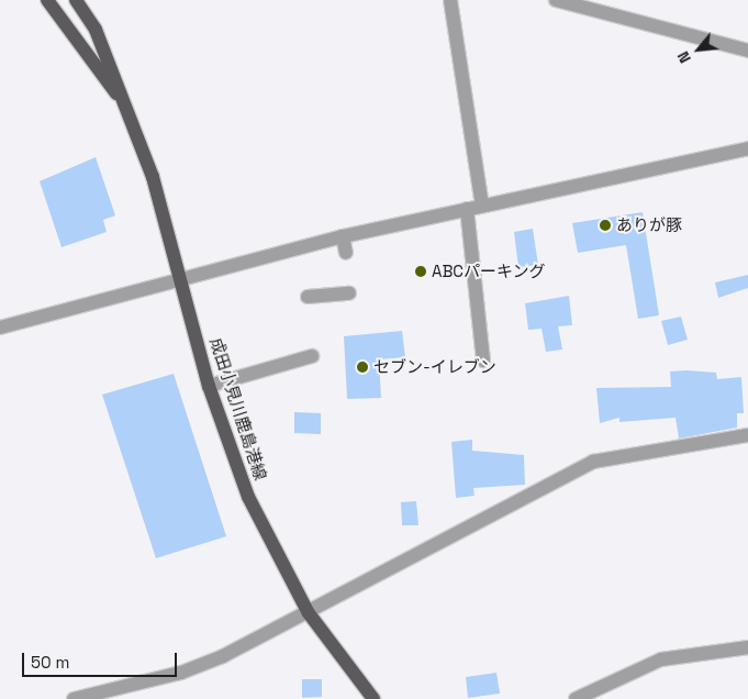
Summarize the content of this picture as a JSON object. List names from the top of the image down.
{
  "streets": {
    "main road": ["成田小見川鹿島港線"]
  },
  "places": ["ありが豚", "ABCパーキング", "セブン-イレブン"],
  "scale_bar": "50 m",
  "north": "bottom left"
}
